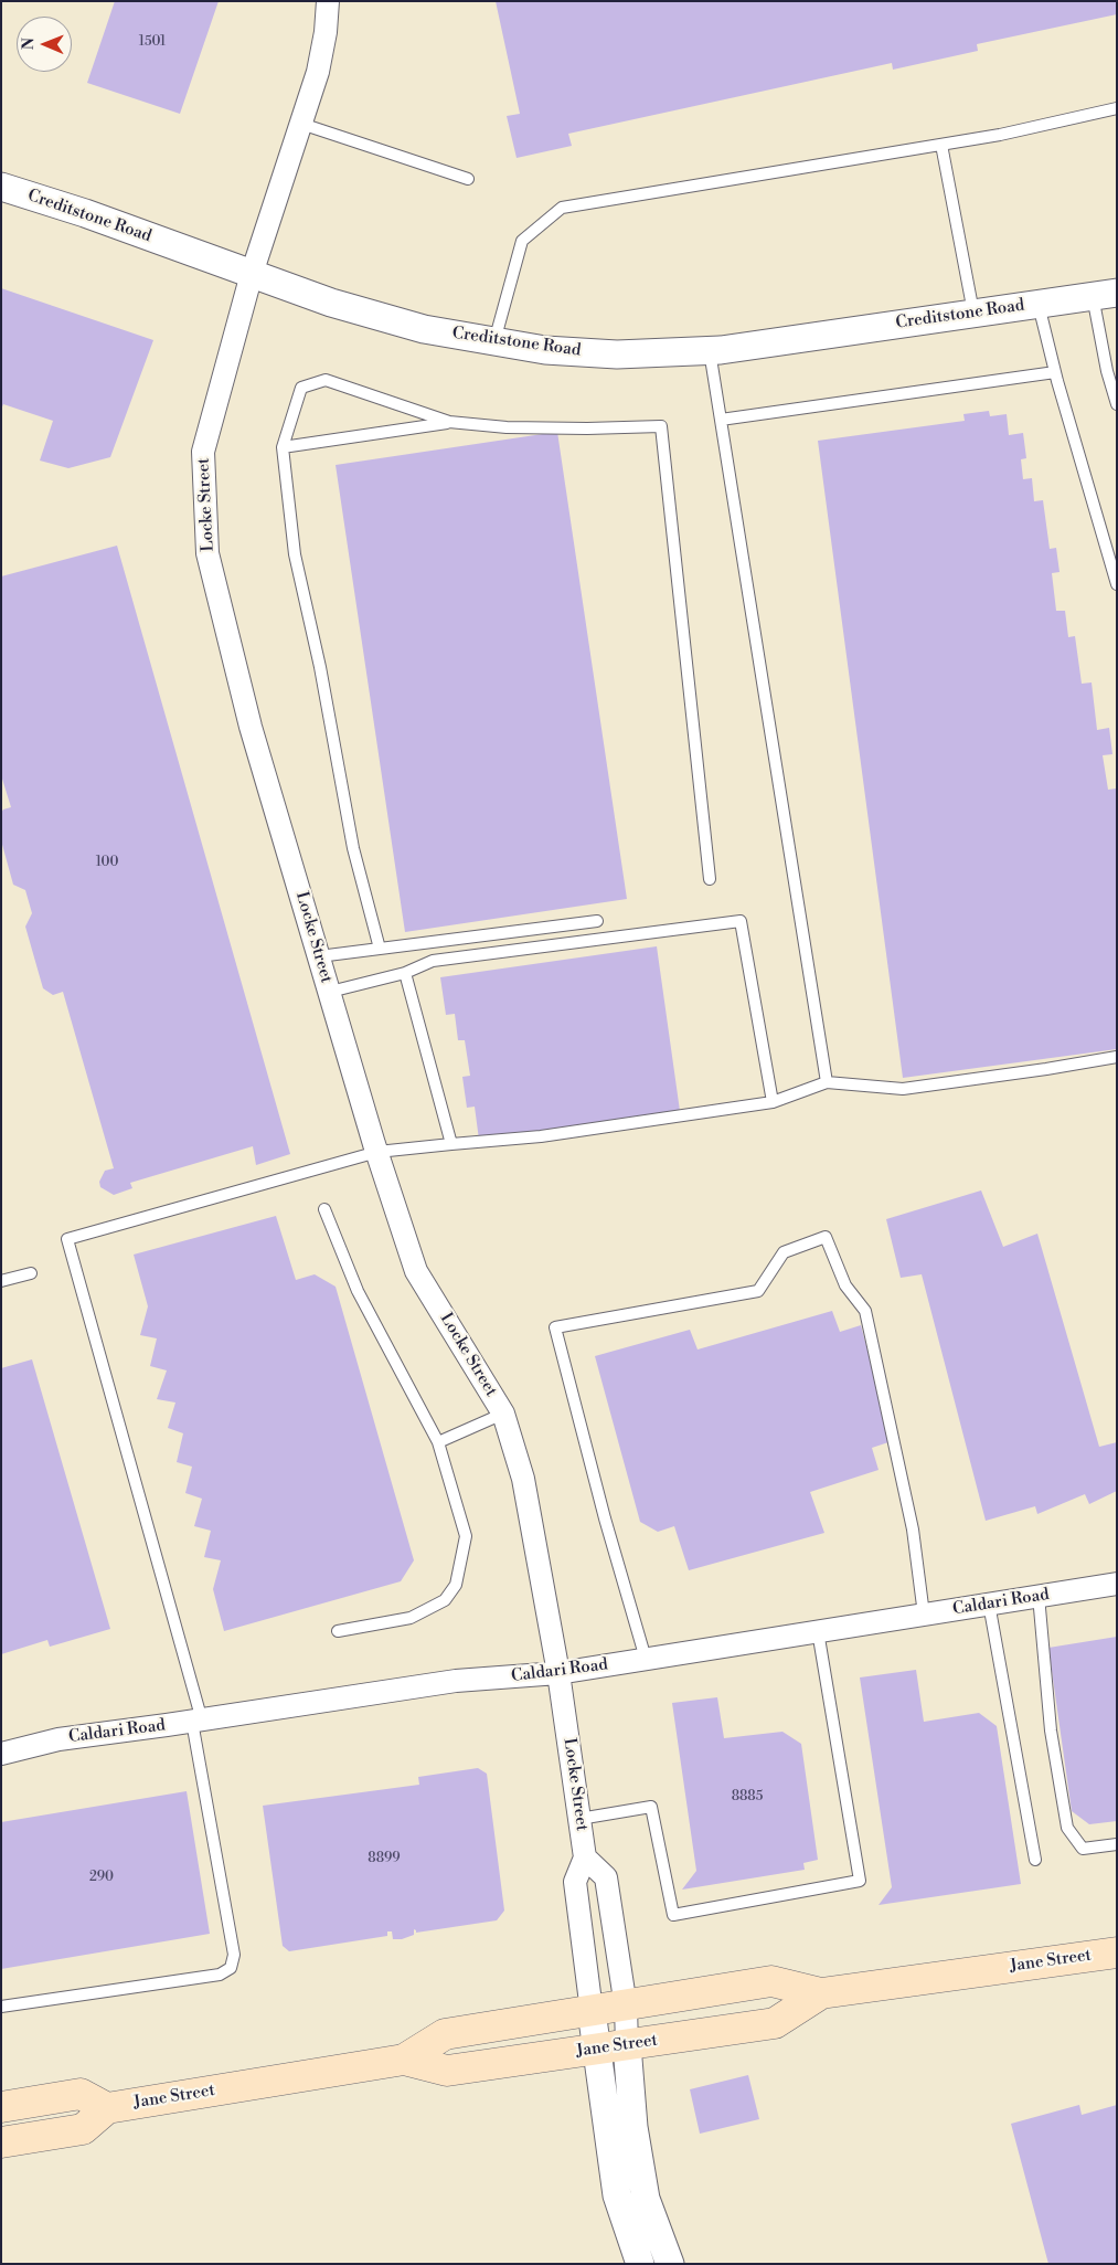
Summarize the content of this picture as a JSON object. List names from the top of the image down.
{
  "streets": {
    "main road": ["Jane Street"],
    "street": ["Creditstone Road", "Locke Street", "Caldari Road"]
  },
  "crossings": [
    ["Creditstone Road", "Locke Street"],
    ["Locke Street", "Caldari Road"],
    ["Locke Street", "Jane Street"]
  ],
  "house_numbers": [
    "1501",
    "100",
    "8885",
    "8899",
    "290"
  ],
  "north": "left"
}
